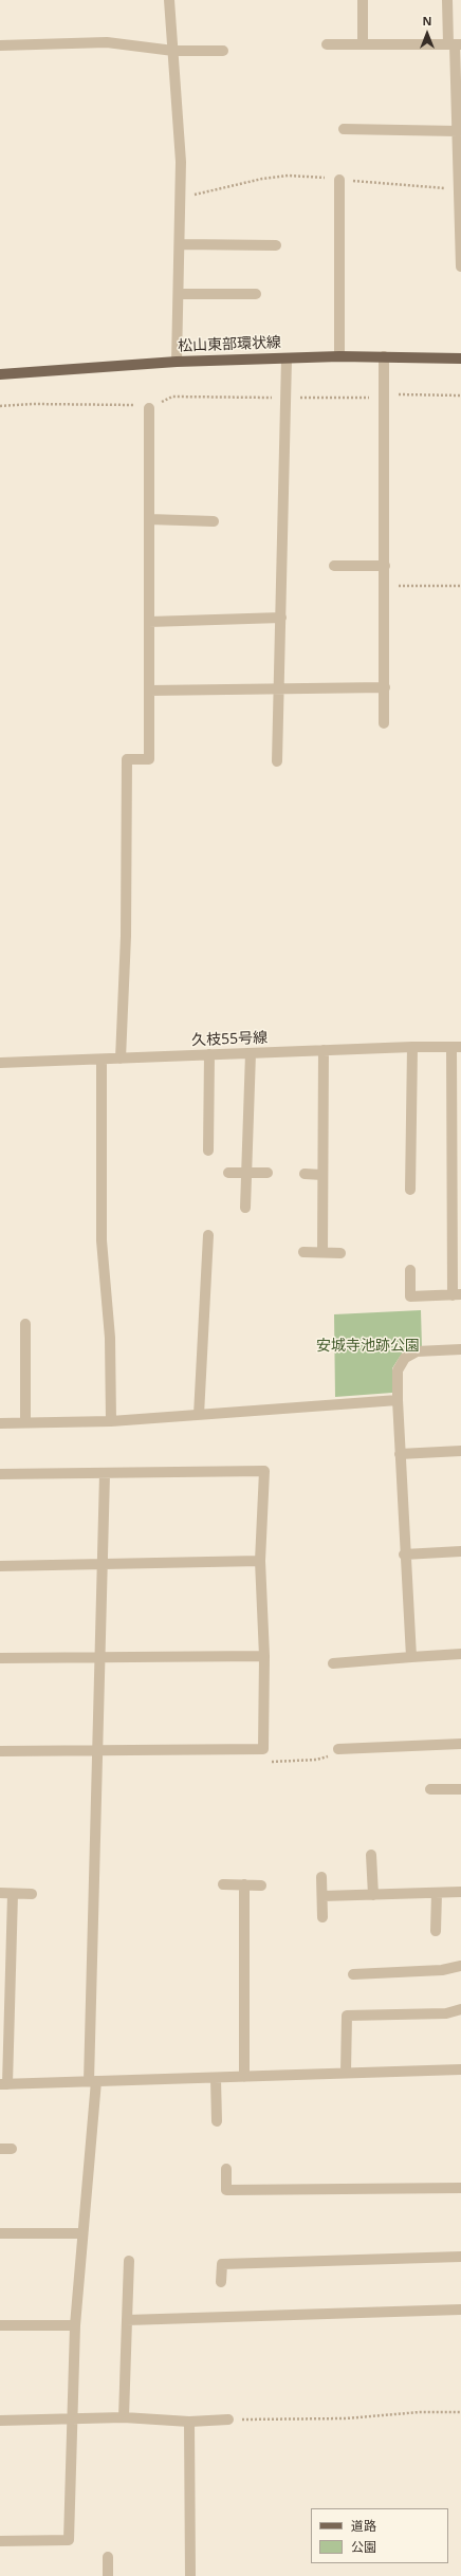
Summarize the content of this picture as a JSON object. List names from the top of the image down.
{
  "streets": {
    "main road": ["松山東部環状線"],
    "street": ["久枝55号線"]
  },
  "parks": ["安城寺池跡公園"],
  "legend": ["道路", "公園"],
  "north": "top"
}
